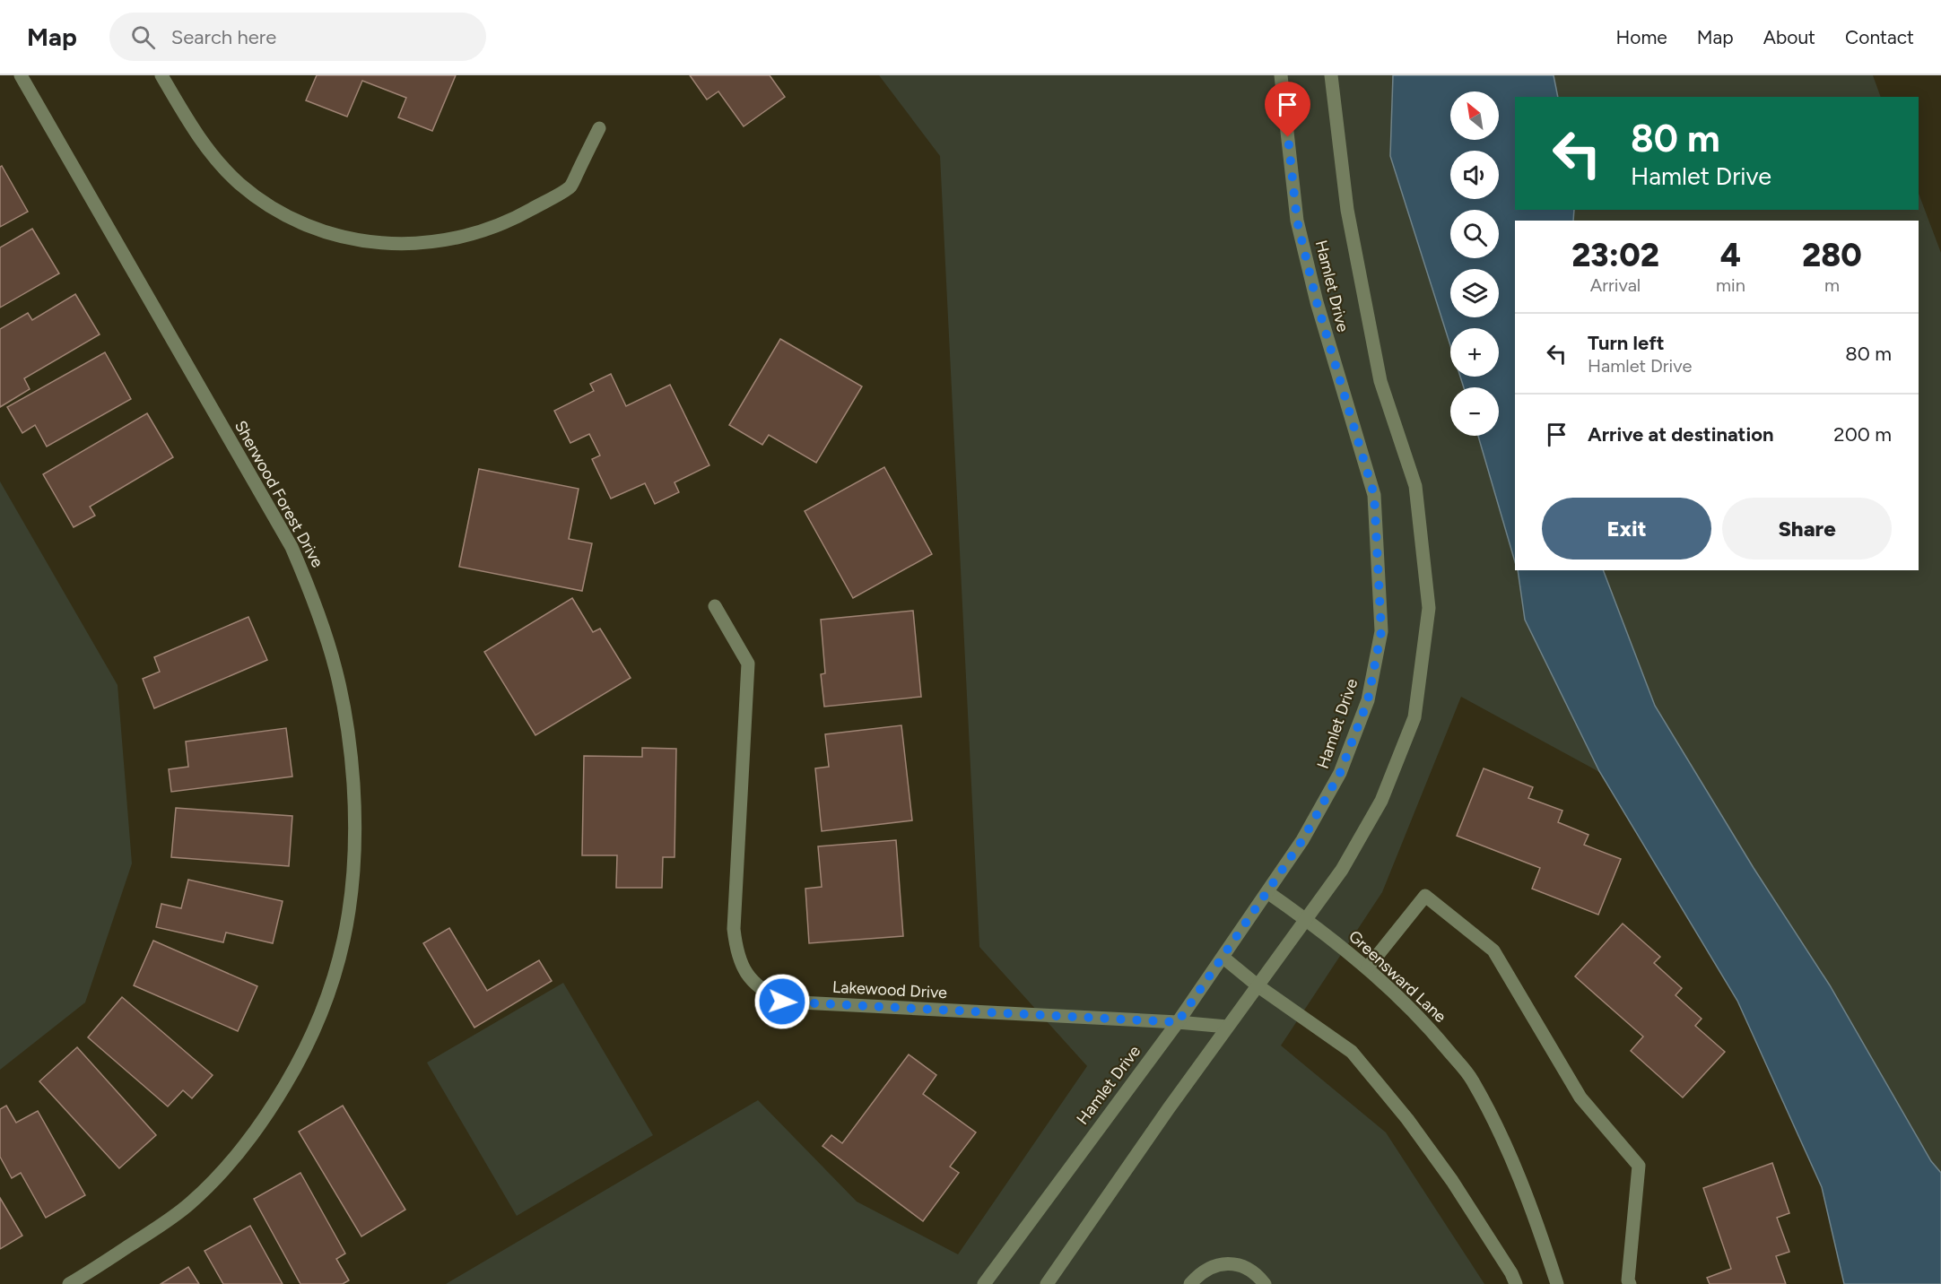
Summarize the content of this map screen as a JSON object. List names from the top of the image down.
{
  "streets": {
    "street": [
      "Hamlet Drive",
      "Sherwood Forest Drive",
      "Greensward Lane",
      "Lakewood Drive"
    ]
  },
  "crossings": [
    ["Hamlet Drive", "Greensward Lane"],
    ["Hamlet Drive", "Lakewood Drive"]
  ],
  "north": "top left",
  "page": {
    "header": "Map",
    "search": "Search here",
    "nav": [
      "Home",
      "Map",
      "About",
      "Contact"
    ],
    "map_buttons": ["+", "−"],
    "turn": ["80 m", "Hamlet Drive"],
    "eta": [
      "23:02",
      "Arrival",
      "4",
      "min",
      "280",
      "m"
    ],
    "list": [
      {
        "name": "Turn left",
        "note": "Hamlet Drive",
        "value": "80 m"
      },
      {
        "name": "Arrive at destination",
        "value": "200 m"
      }
    ],
    "buttons": ["Exit", "Share"]
  }
}
